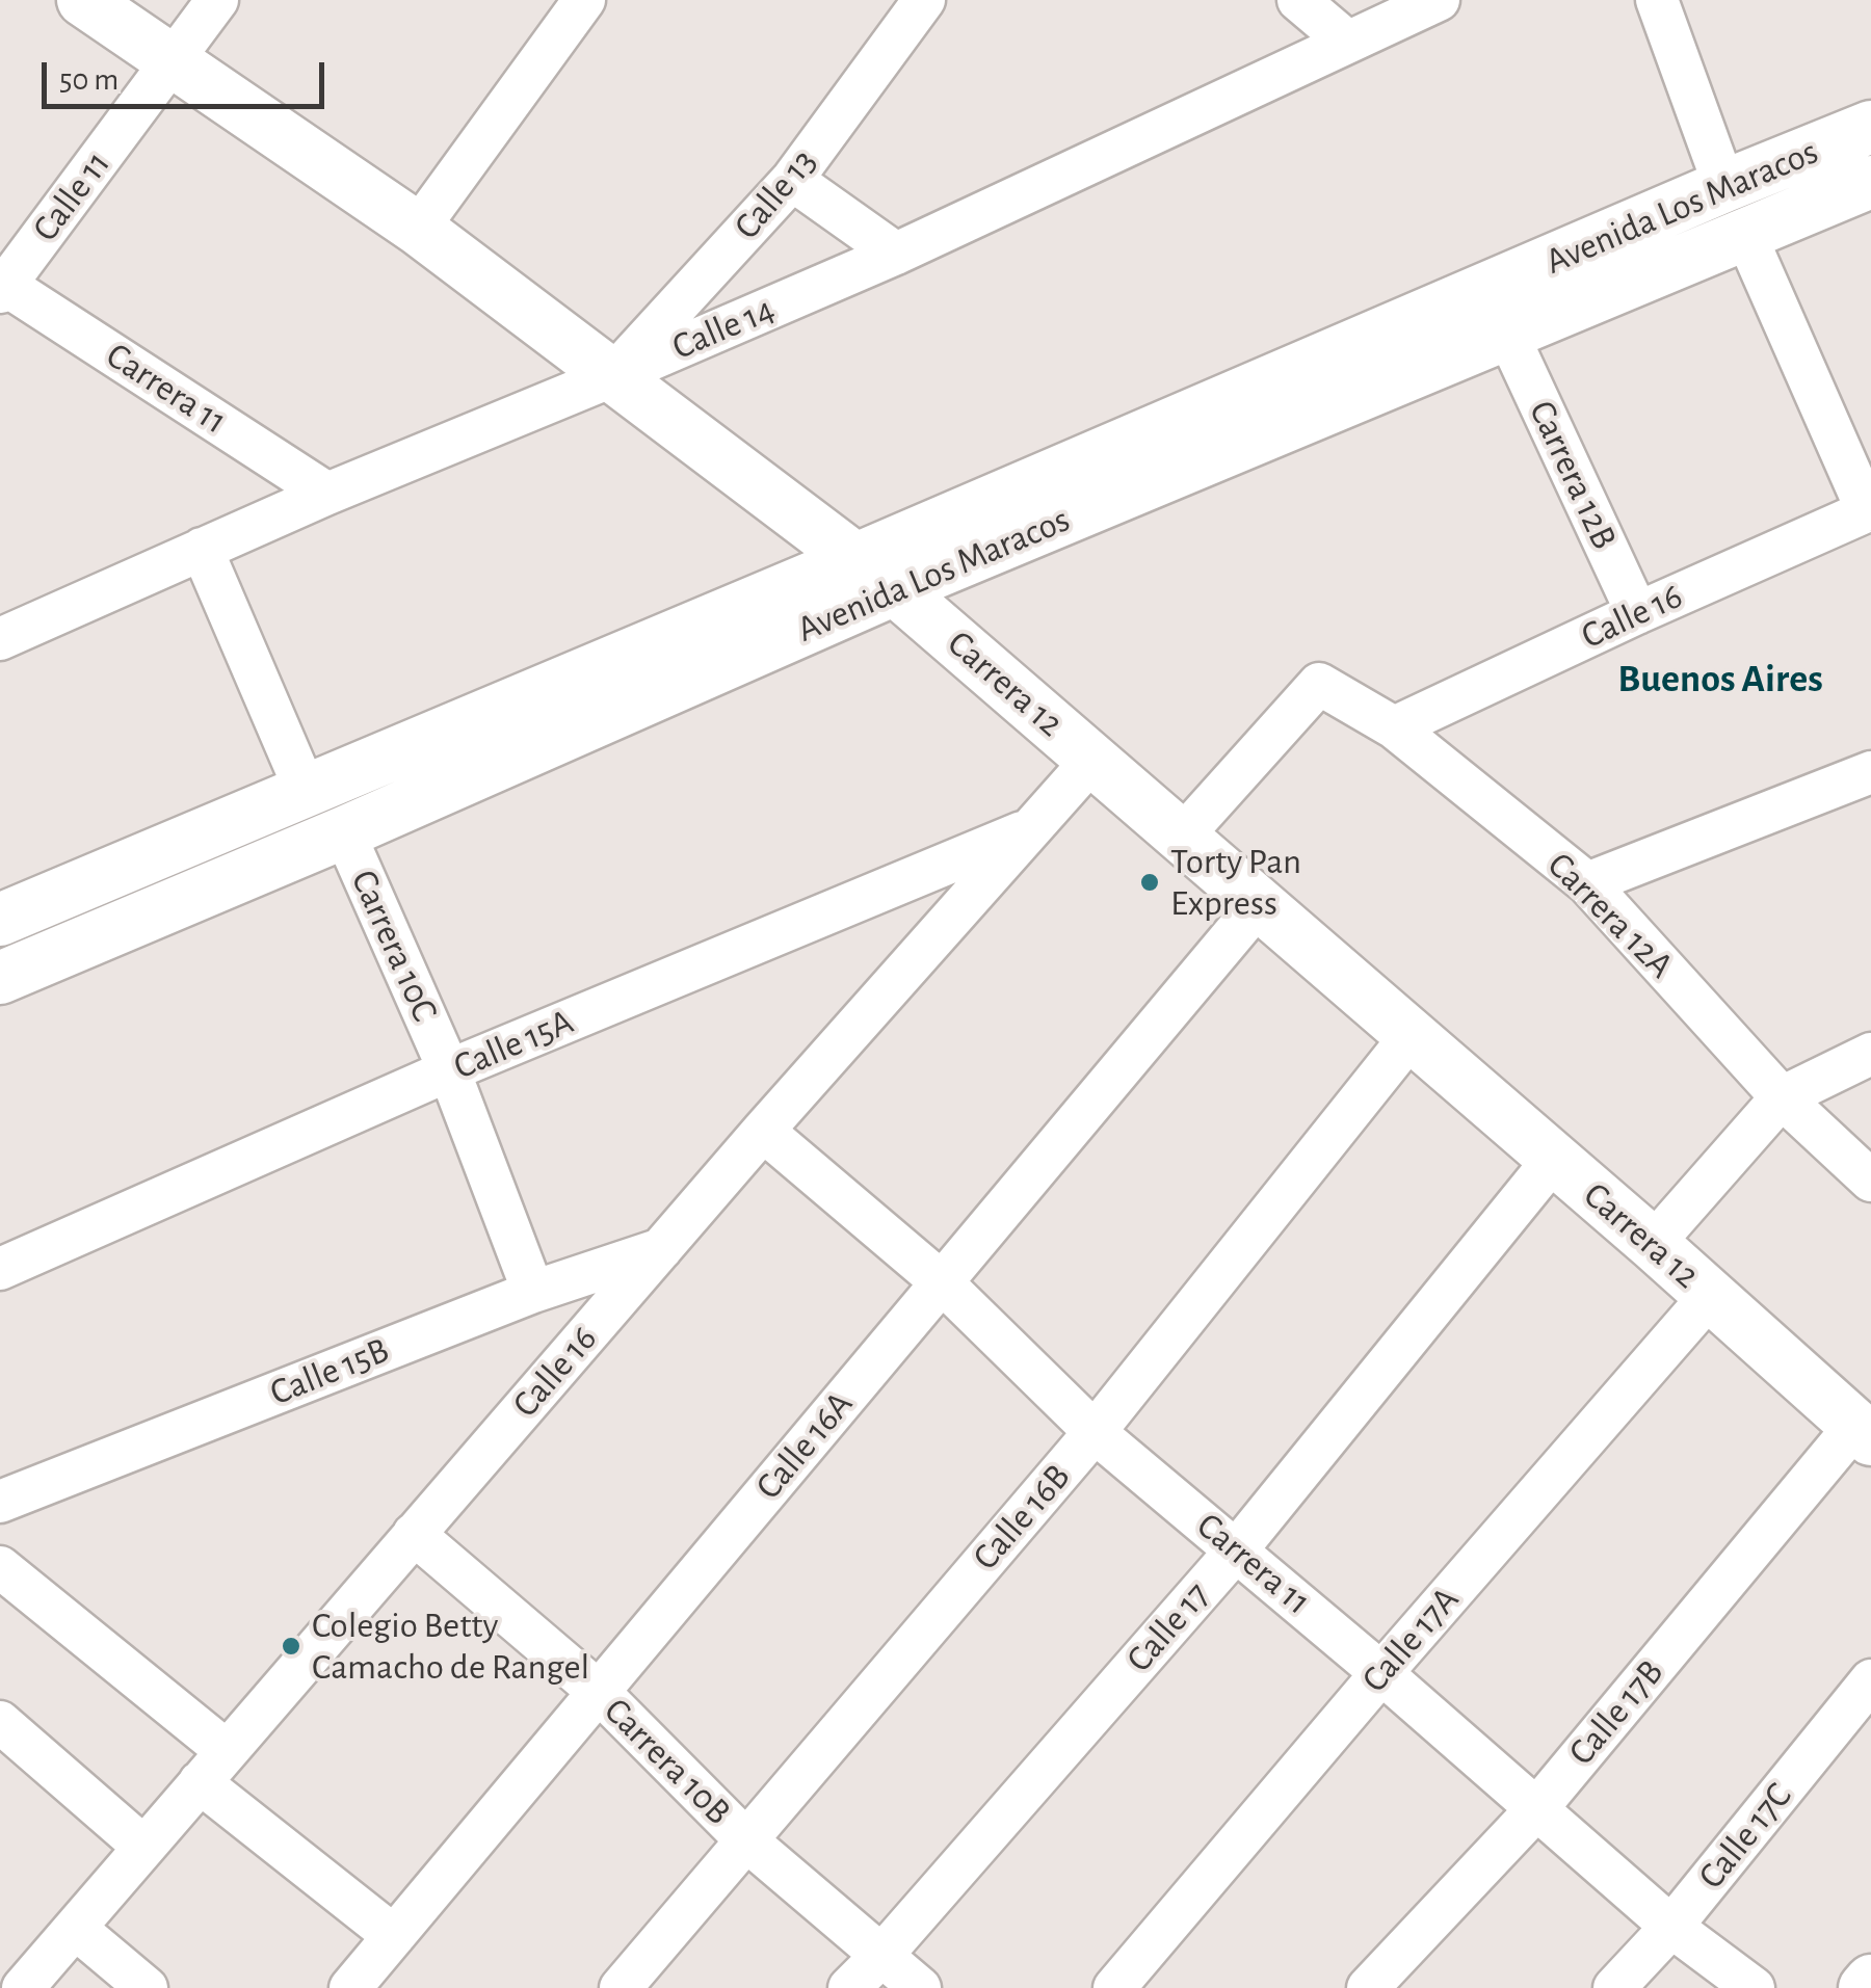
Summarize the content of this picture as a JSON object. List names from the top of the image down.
{
  "streets": {
    "street": [
      "Calle 13",
      "Calle 11",
      "Avenida Los Maracos",
      "Calle 14",
      "Carrera 11",
      "Carrera 12B",
      "Calle 16",
      "Carrera 12",
      "Carrera 12A",
      "Carrera 10C",
      "Calle 15A",
      "Calle 15B",
      "Calle 16A",
      "Calle 16B",
      "Calle 17",
      "Calle 17A",
      "Calle 17B",
      "Carrera 10B",
      "Calle 17C"
    ]
  },
  "crossings": [
    ["Calle 13", "Calle 14"],
    ["Calle 13", "Carrera 12"],
    ["Calle 11", "Carrera 11"],
    ["Calle 11", "Carrera 12"],
    ["Avenida Los Maracos", "Carrera 12B"],
    ["Avenida Los Maracos", "Carrera 12"],
    ["Avenida Los Maracos", "Carrera 10C"],
    ["Calle 14", "Carrera 11"],
    ["Calle 14", "Carrera 12"],
    ["Carrera 11", "Calle 16"],
    ["Carrera 11", "Calle 16A"],
    ["Carrera 11", "Calle 16B"],
    ["Carrera 11", "Calle 17"],
    ["Carrera 11", "Calle 17A"],
    ["Carrera 11", "Calle 17B"],
    ["Carrera 11", "Calle 17C"],
    ["Carrera 12B", "Calle 16"],
    ["Calle 16", "Carrera 12"],
    ["Calle 16", "Carrera 12A"],
    ["Calle 16", "Calle 15A"],
    ["Calle 16", "Calle 15B"],
    ["Calle 16", "Carrera 10B"],
    ["Carrera 12", "Carrera 12A"],
    ["Carrera 12", "Calle 16A"],
    ["Carrera 12", "Calle 16B"],
    ["Carrera 12", "Calle 17"],
    ["Carrera 12", "Calle 17A"],
    ["Carrera 12", "Calle 17B"],
    ["Carrera 10C", "Calle 15A"],
    ["Carrera 10C", "Calle 15B"],
    ["Calle 16A", "Carrera 10B"],
    ["Calle 16B", "Carrera 10B"],
    ["Calle 17", "Carrera 10B"]
  ],
  "districts": ["Buenos Aires"],
  "places": ["Torty Pan Express", "Colegio Betty Camacho de Rangel"],
  "scale_bar": "50 m"
}
